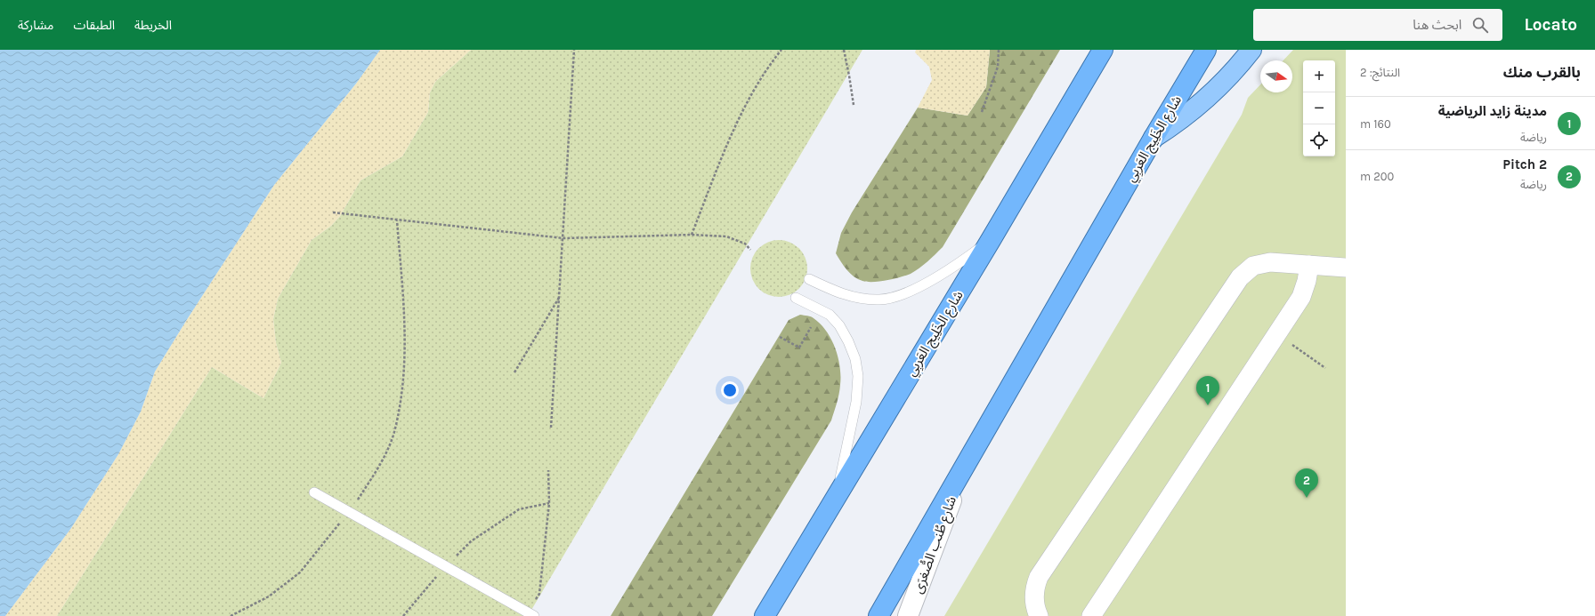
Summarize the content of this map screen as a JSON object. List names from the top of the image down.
{
  "streets": {
    "highway": ["شارع الخَلِيج العَربِي"],
    "street": ["شارع طُنب الصُّغرَى"]
  },
  "crossings": [
    ["شارع الخَلِيج العَربِي", "شارع طُنب الصُّغرَى"]
  ],
  "north": "right",
  "page": {
    "header": "Locato",
    "search": "ابحث هنا",
    "nav": ["الخريطة", "الطبقات", "مشاركة"],
    "heading": ["بالقرب منك", "النتائج: 2"],
    "map_buttons": ["+", "−"],
    "list": [
      {
        "mark": "1",
        "name": "مدينة زايد الرياضية",
        "note": "رياضة",
        "value": "160 m"
      },
      {
        "mark": "2",
        "name": "Pitch 2",
        "note": "رياضة",
        "value": "200 m"
      }
    ],
    "pins": ["1", "2"]
  }
}
